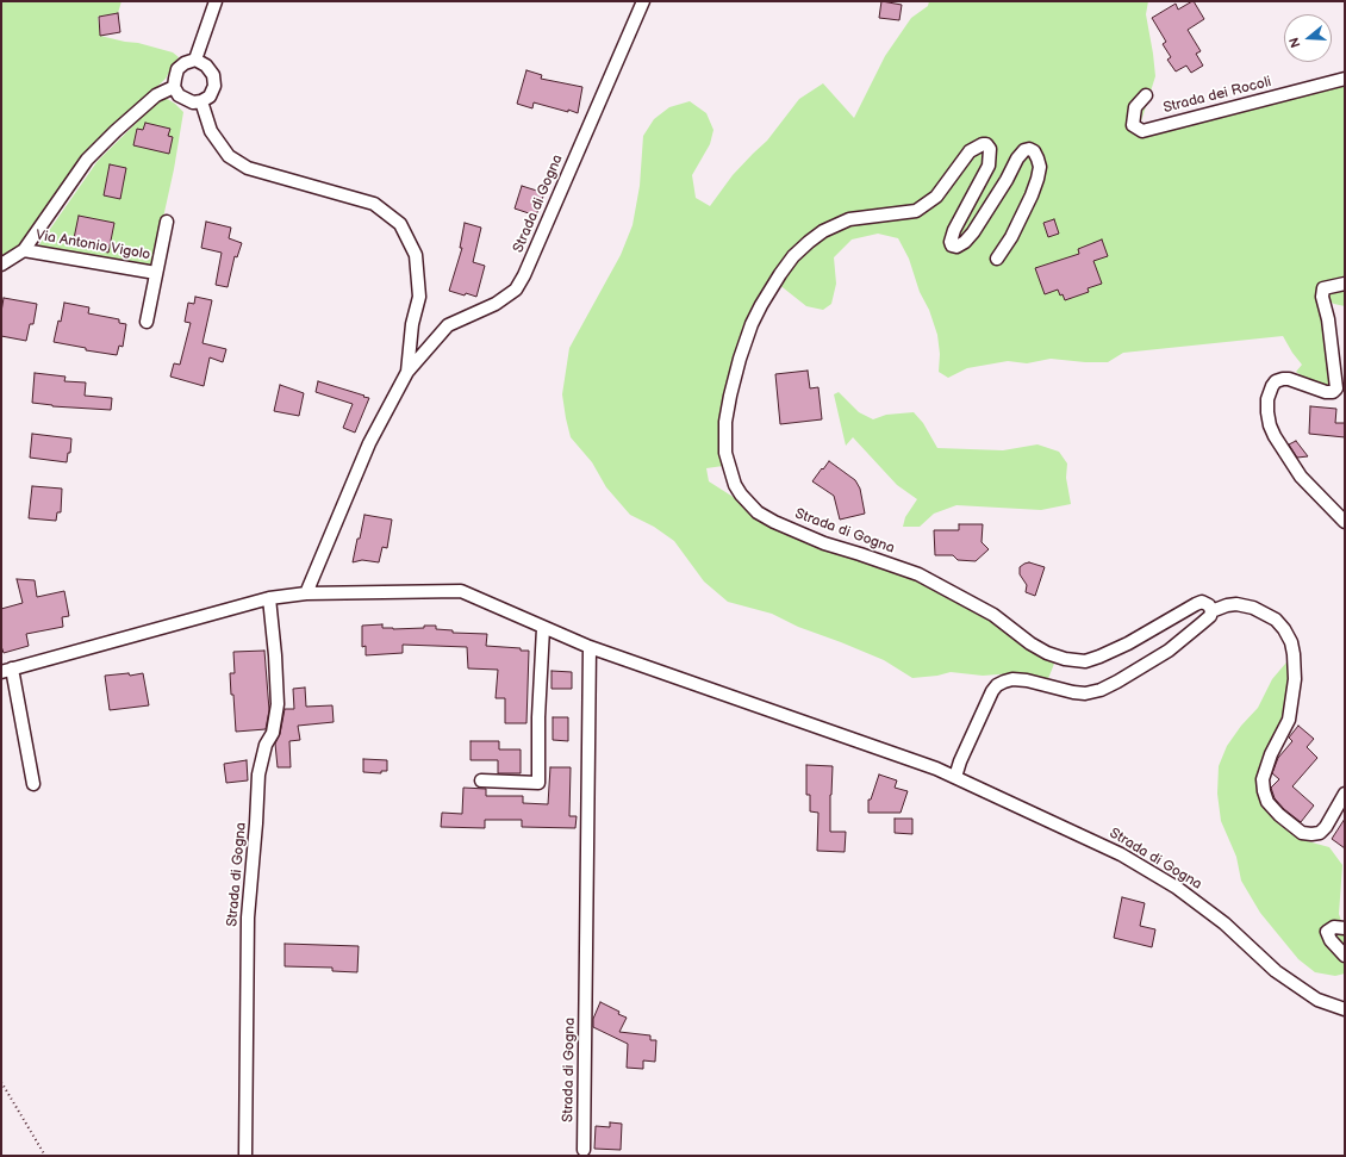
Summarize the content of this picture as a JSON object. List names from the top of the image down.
{
  "streets": {
    "street": ["Strada dei Rocoli", "Strada di Gogna", "Via Antonio Vigolo"]
  },
  "crossings": [
    ["Strada di Gogna", "Via Antonio Vigolo"]
  ],
  "north": "left"
}
